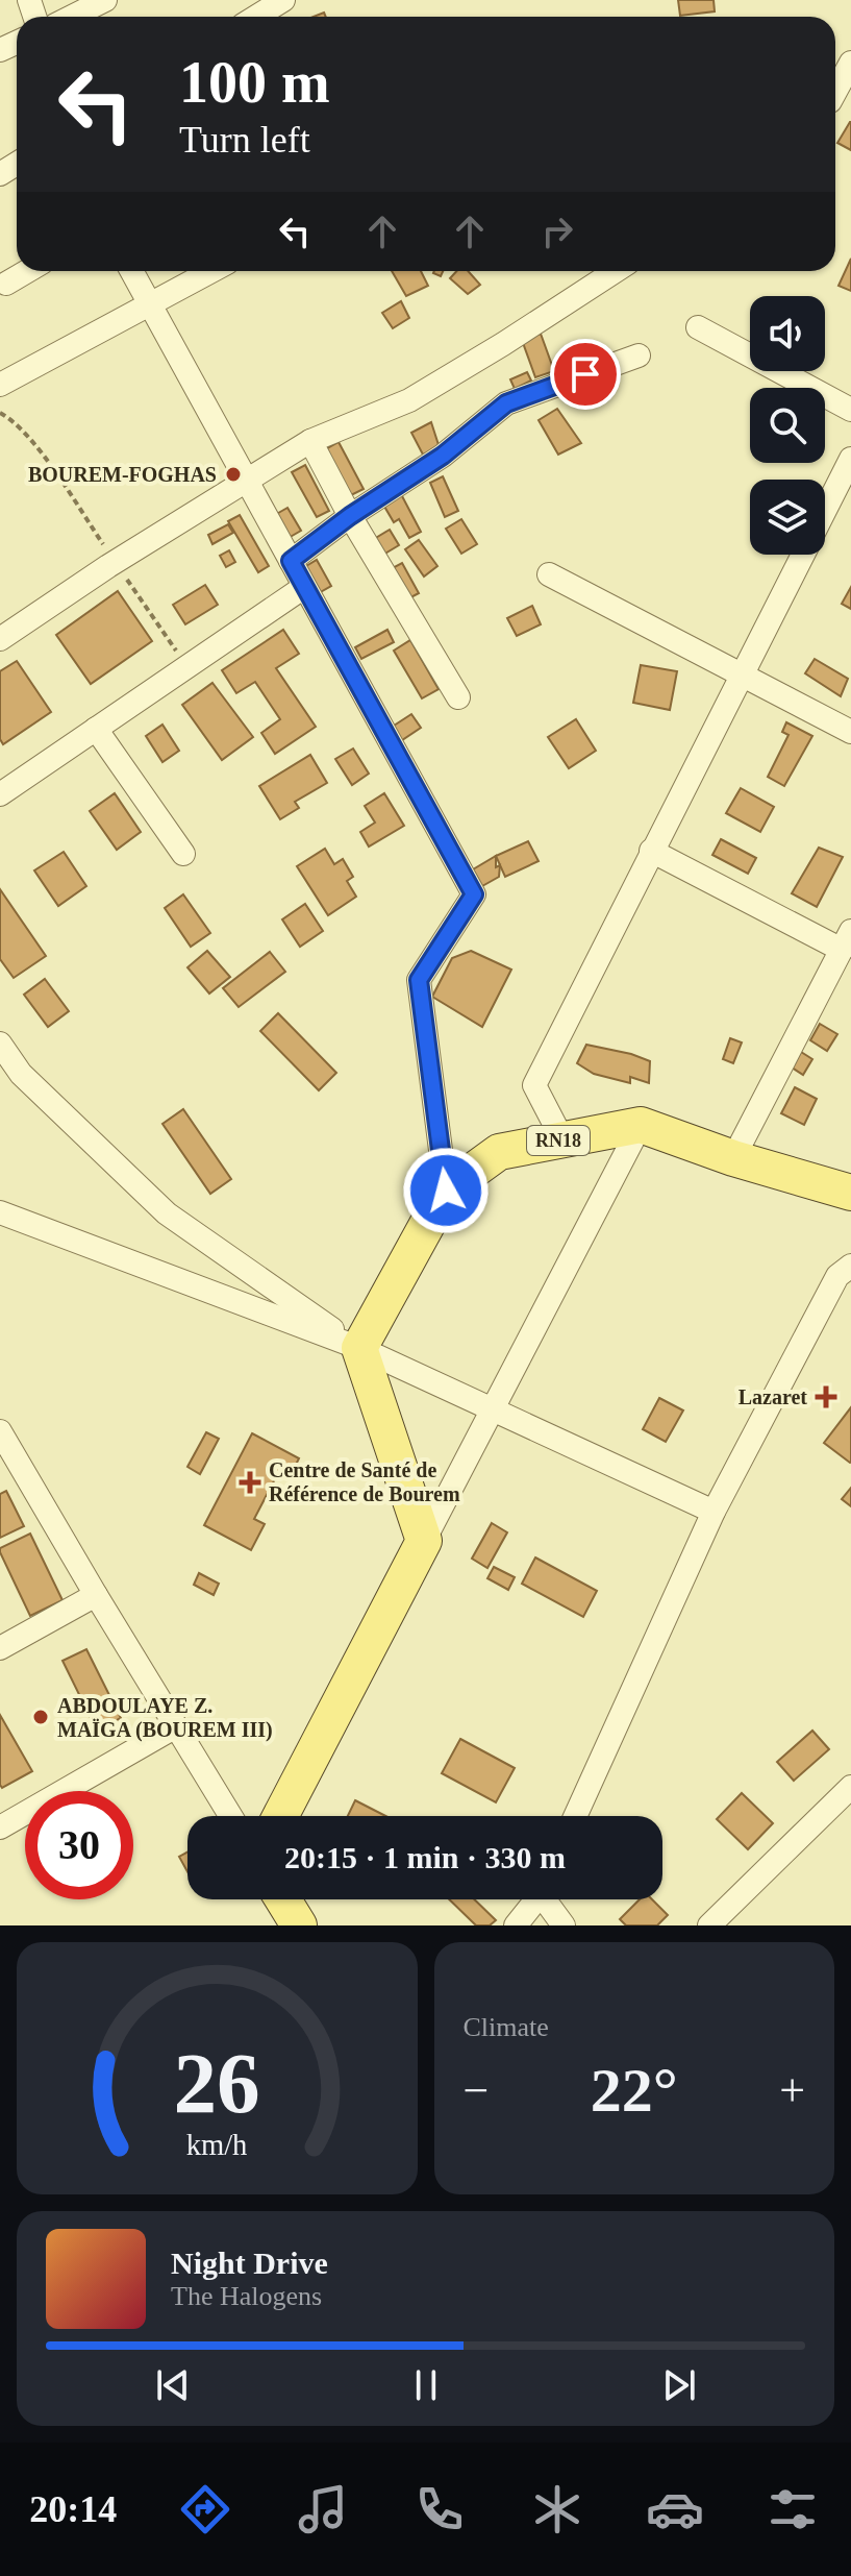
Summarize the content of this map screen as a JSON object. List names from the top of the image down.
{
  "streets": {
    "main road": ["RN18"]
  },
  "places": {
    "other": ["BOUREM-FOGHAS", "ABDOULAYE Z. MAÏGA (BOUREM III)"],
    "health": ["Lazaret", "Centre de Santé de Référence de Bourem"]
  },
  "page": {
    "turn": ["100 m", "Turn left"],
    "limit": "30",
    "trip": "20:15 · 1 min · 330 m",
    "tile": "Climate",
    "heat": ["−", "22°", "+"],
    "song": ["Night Drive", "The Halogens"],
    "tabs": "20:14",
    "gauge": ["26", "km/h"]
  }
}
